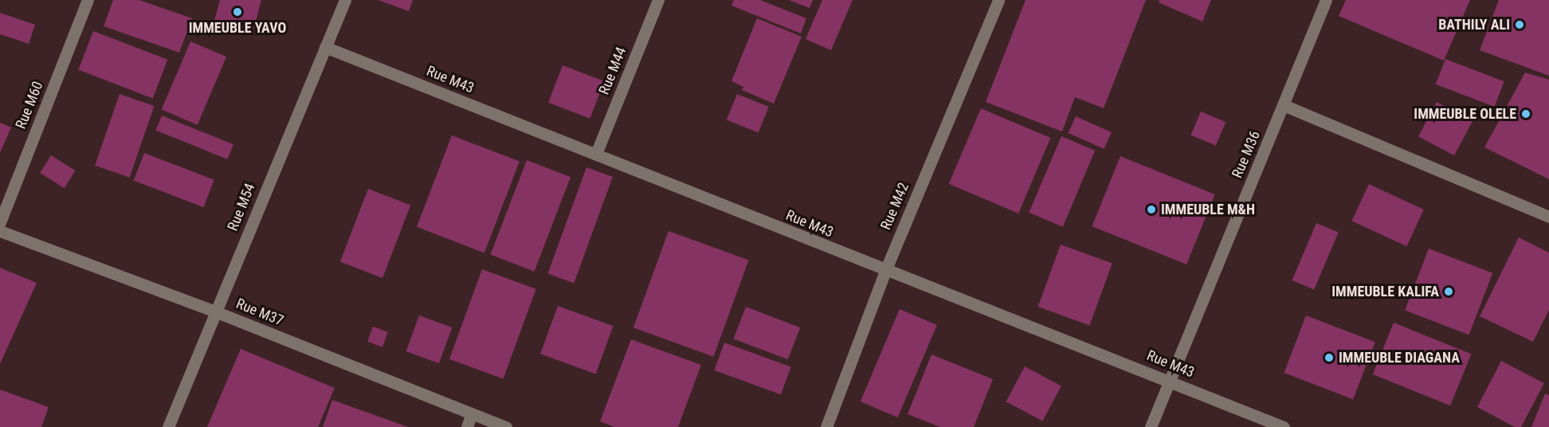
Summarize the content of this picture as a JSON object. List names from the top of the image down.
{
  "streets": {
    "street": [
      "Rue M44",
      "Rue M43",
      "Rue M60",
      "Rue M36",
      "Rue M42",
      "Rue M54",
      "Rue M37"
    ]
  },
  "crossings": [
    ["Rue M44", "Rue M43"],
    ["Rue M43", "Rue M36"],
    ["Rue M43", "Rue M42"],
    ["Rue M43", "Rue M54"],
    ["Rue M54", "Rue M37"]
  ],
  "places": [
    "IMMEUBLE YAVO",
    "BATHILY ALI",
    "IMMEUBLE OLELE",
    "IMMEUBLE M&H",
    "IMMEUBLE KALIFA",
    "IMMEUBLE DIAGANA"
  ]
}
